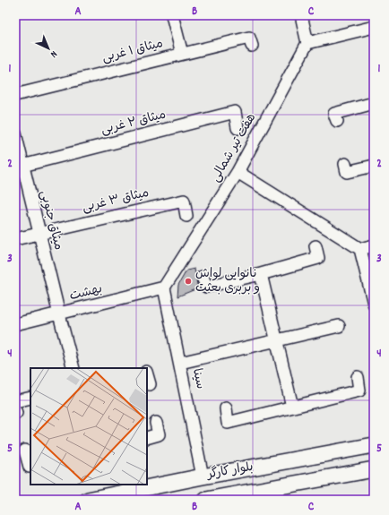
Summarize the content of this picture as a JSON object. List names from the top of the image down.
{
  "streets": {
    "main road": ["بلوار کارگر"],
    "street": [
      "میثاق ۱ غربی",
      "میثاق ۲ غربی",
      "هفت تیر شمالی",
      "میثاق ۳ غربی",
      "میثاق جنوبی",
      "بهشت",
      "سینا"
    ]
  },
  "crossings": [
    ["میثاق ۲ غربی", "میثاق جنوبی"],
    ["هفت تیر شمالی", "بهشت"],
    ["هفت تیر شمالی", "سینا"],
    ["میثاق ۳ غربی", "میثاق جنوبی"],
    ["میثاق جنوبی", "بهشت"],
    ["بهشت", "سینا"],
    ["سینا", "بلوار کارگر"]
  ],
  "places": ["نانوایی لواش و بربری بعثت"],
  "north": "bottom right",
  "grid": {
    "columns": ["A", "B", "C"],
    "rows": [
      "1",
      "2",
      "3",
      "4",
      "5"
    ]
  }
}
